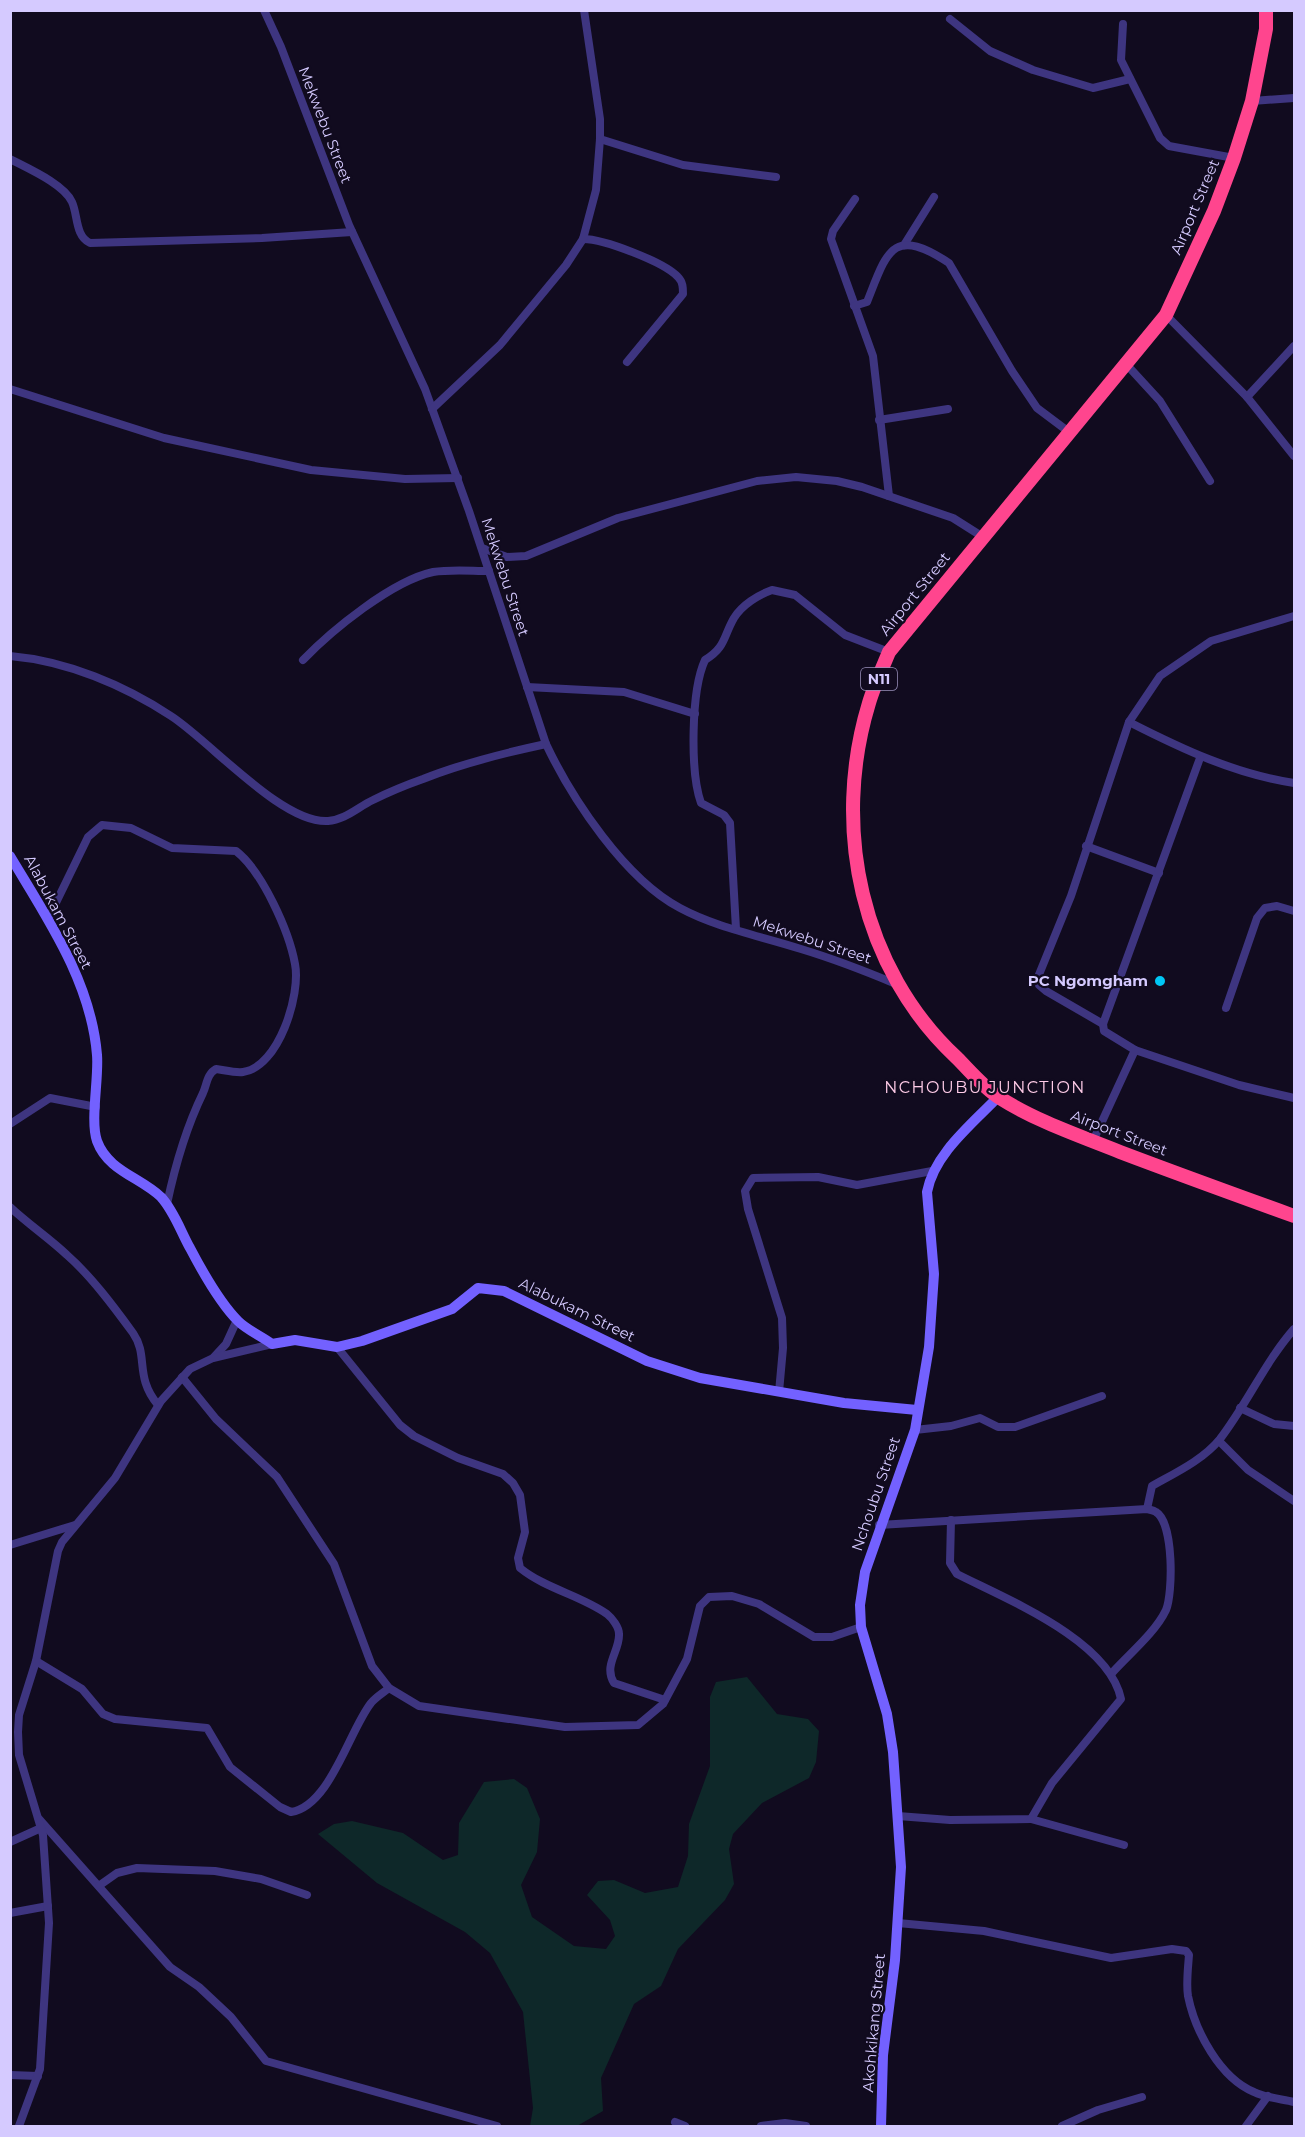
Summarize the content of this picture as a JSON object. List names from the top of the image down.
{
  "streets": {
    "highway": ["Airport Street", "N11"],
    "street": [
      "Mekwebu Street",
      "Alabukam Street",
      "Nchoubu Street",
      "Akohkikang Street"
    ]
  },
  "crossings": [
    ["Mekwebu Street", "Airport Street"],
    ["Airport Street", "Nchoubu Street"],
    ["Alabukam Street", "Nchoubu Street"],
    ["Nchoubu Street", "Akohkikang Street"]
  ],
  "districts": ["NCHOUBU JUNCTION"],
  "places": ["PC Ngomgham"]
}
